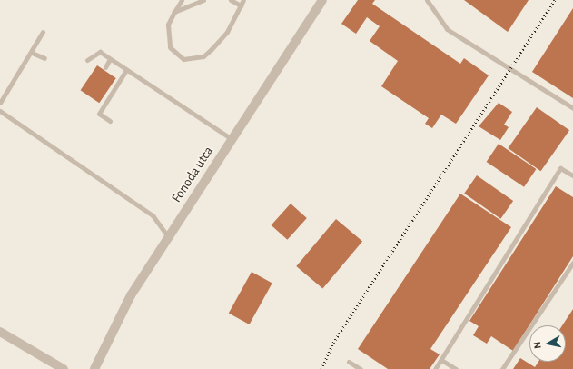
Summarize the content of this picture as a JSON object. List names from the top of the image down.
{
  "streets": {
    "street": ["Fonoda utca"]
  },
  "north": "left"
}
